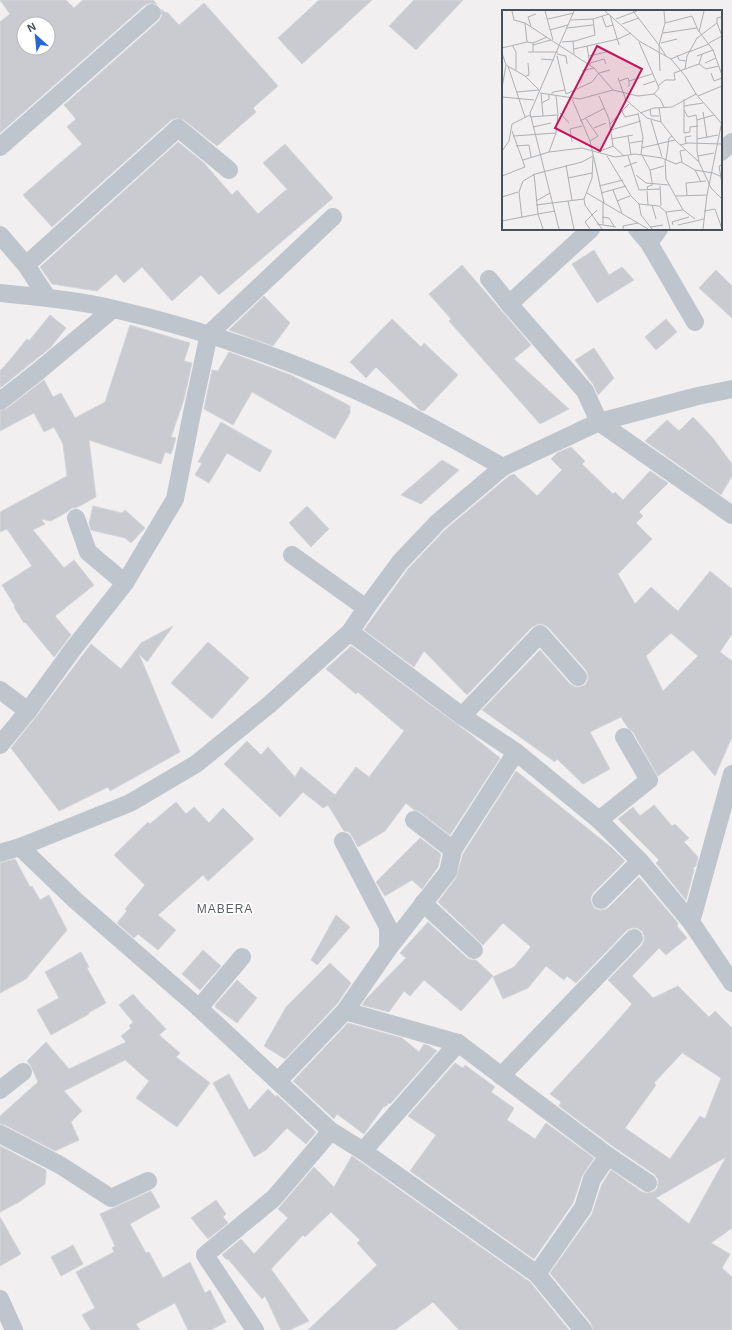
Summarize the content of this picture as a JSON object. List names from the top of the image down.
{
  "districts": ["MABERA"],
  "north": "top left"
}
